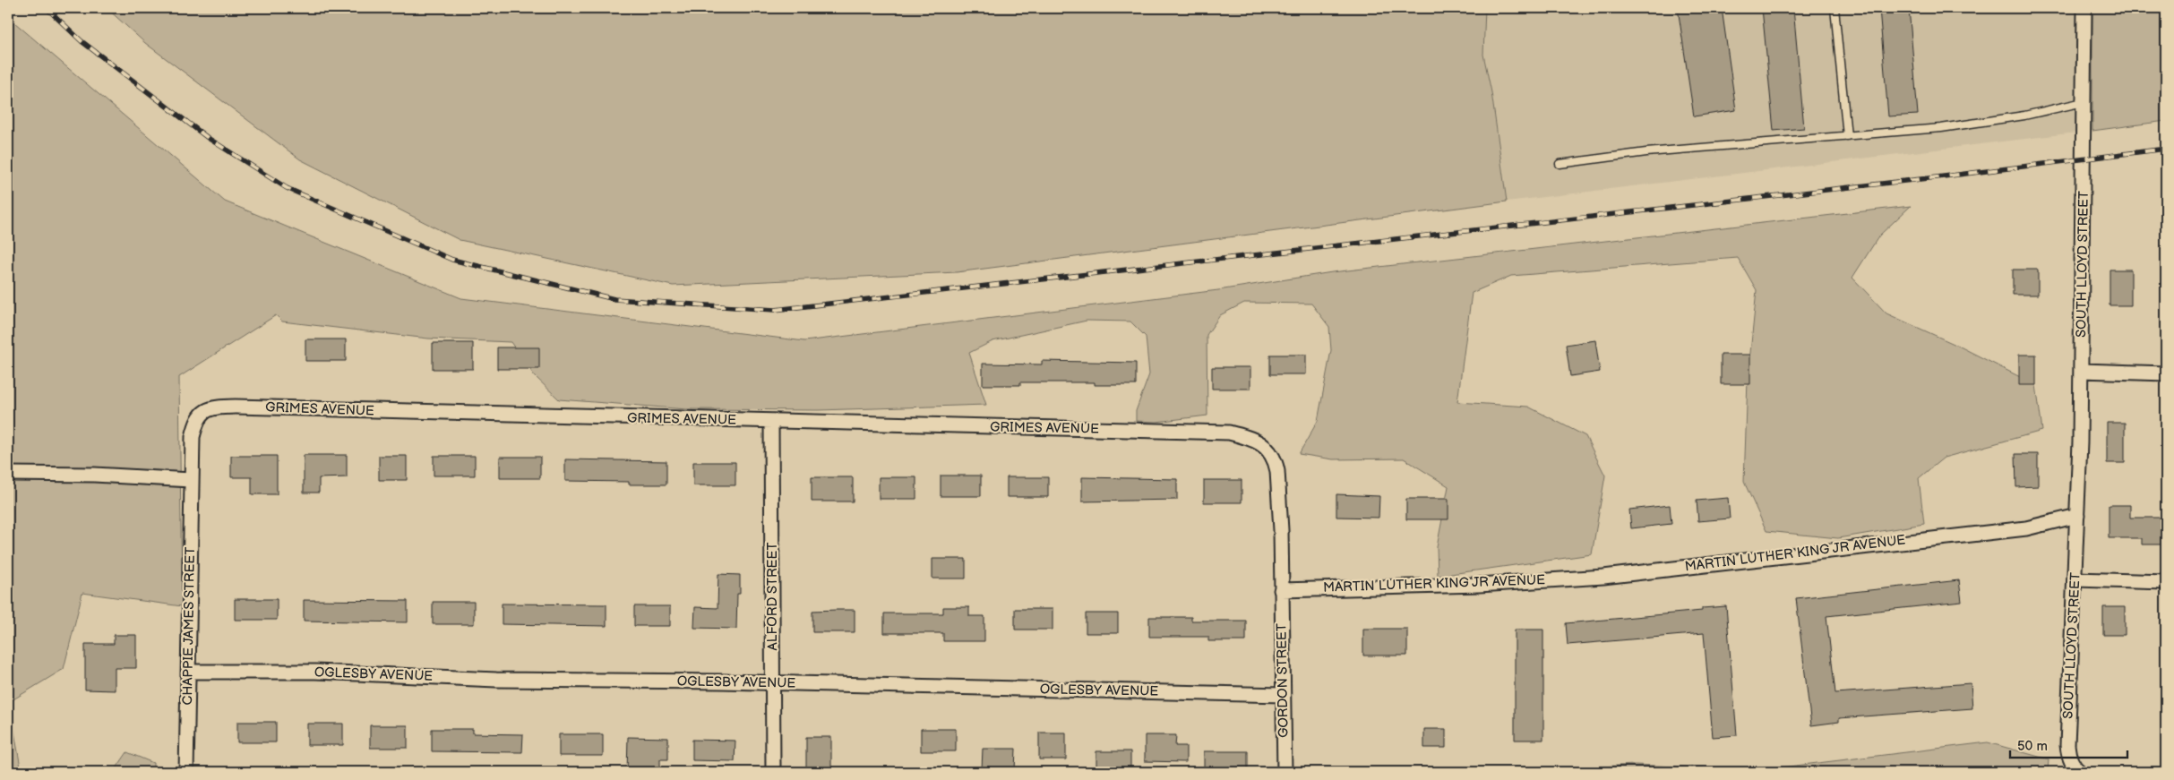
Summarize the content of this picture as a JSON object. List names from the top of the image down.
{
  "streets": {
    "street": [
      "SOUTH LLOYD STREET",
      "GRIMES AVENUE",
      "MARTIN LUTHER KING JR AVENUE",
      "ALFORD STREET",
      "CHAPPIE JAMES STREET",
      "OGLESBY AVENUE",
      "GORDON STREET"
    ]
  },
  "crossings": [
    ["SOUTH LLOYD STREET", "MARTIN LUTHER KING JR AVENUE"],
    ["GRIMES AVENUE", "MARTIN LUTHER KING JR AVENUE"],
    ["GRIMES AVENUE", "ALFORD STREET"],
    ["GRIMES AVENUE", "CHAPPIE JAMES STREET"],
    ["GRIMES AVENUE", "GORDON STREET"],
    ["MARTIN LUTHER KING JR AVENUE", "GORDON STREET"],
    ["ALFORD STREET", "OGLESBY AVENUE"],
    ["CHAPPIE JAMES STREET", "OGLESBY AVENUE"],
    ["OGLESBY AVENUE", "GORDON STREET"]
  ],
  "scale_bar": "50 m"
}
